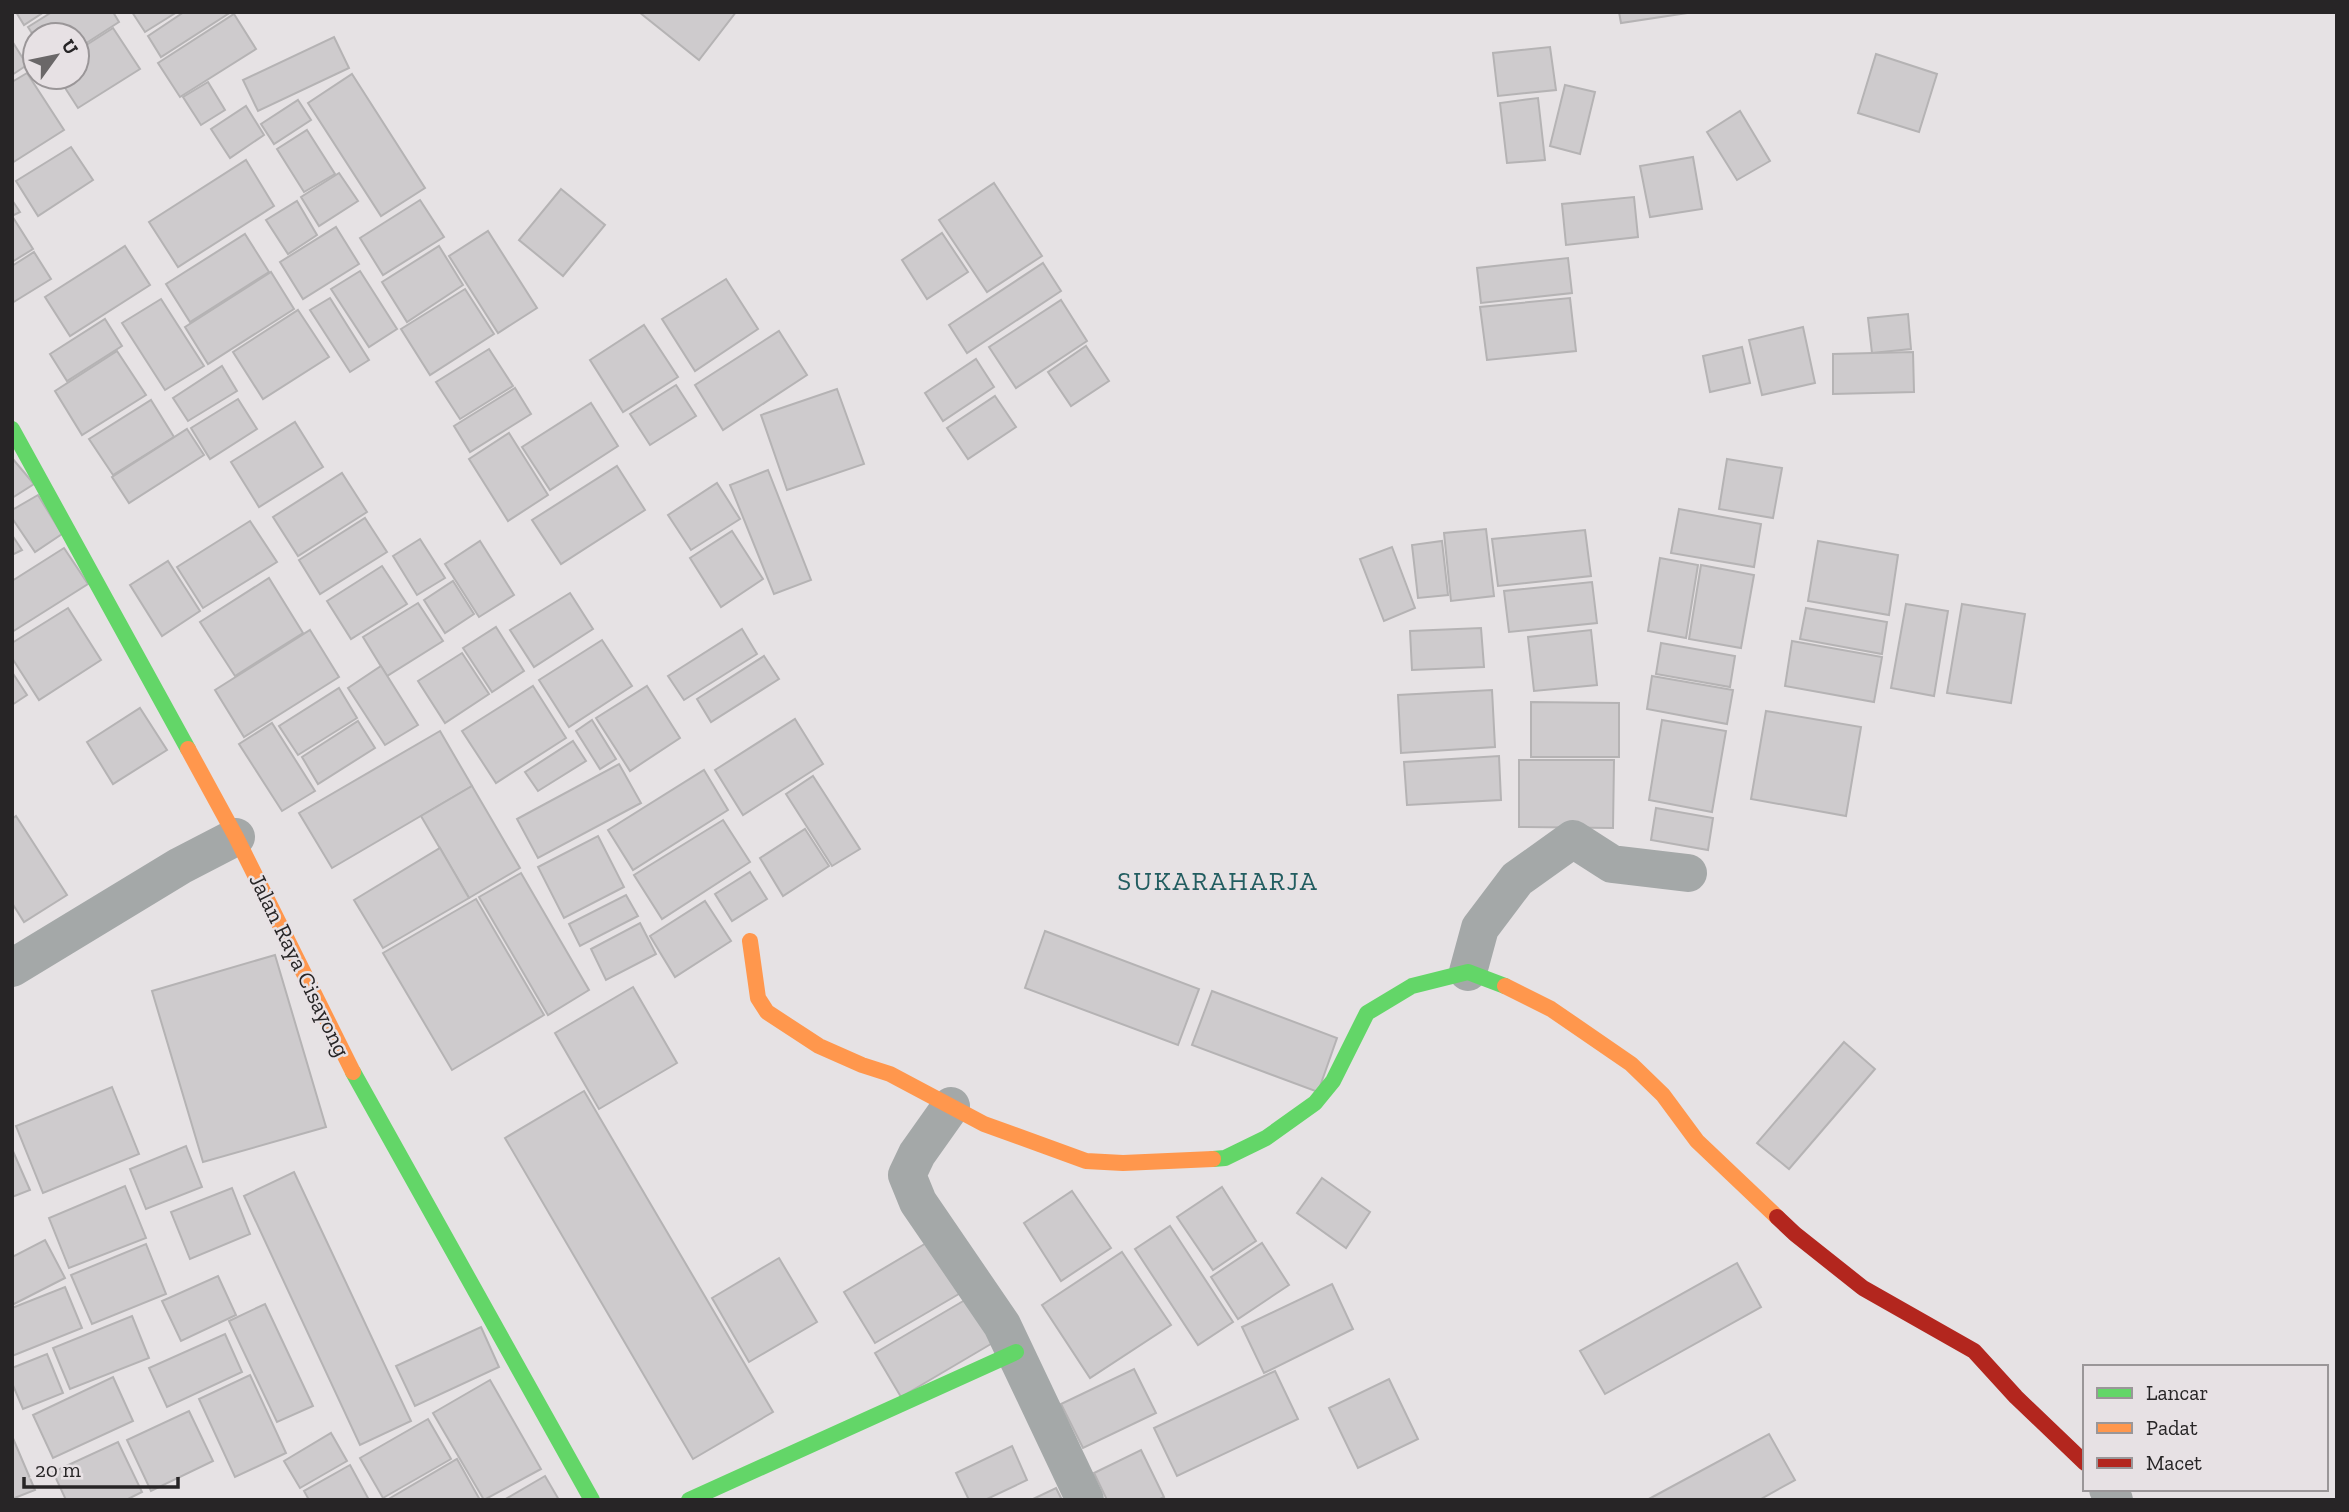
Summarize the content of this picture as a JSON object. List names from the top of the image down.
{
  "streets": {
    "street": ["Jalan Raya Cisayong"]
  },
  "districts": ["SUKARAHARJA"],
  "legend": ["Lancar", "Padat", "Macet"],
  "scale_bar": "20 m",
  "north": "top right"
}
